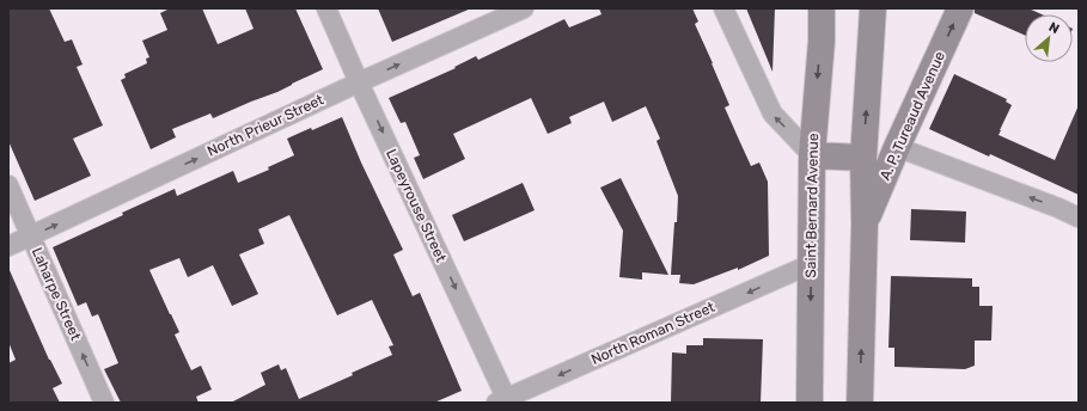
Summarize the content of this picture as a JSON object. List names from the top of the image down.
{
  "streets": {
    "street": [
      "A. P. Tureaud Avenue",
      "North Prieur Street",
      "Lapeyrouse Street",
      "Saint Bernard Avenue",
      "Laharpe Street",
      "North Roman Street"
    ]
  },
  "crossings": [
    ["A. P. Tureaud Avenue", "Saint Bernard Avenue"],
    ["North Prieur Street", "Lapeyrouse Street"],
    ["North Prieur Street", "Laharpe Street"],
    ["Lapeyrouse Street", "North Roman Street"],
    ["Saint Bernard Avenue", "North Roman Street"]
  ],
  "one_way": [
    "North Prieur Street",
    "Lapeyrouse Street",
    "Laharpe Street",
    "North Roman Street"
  ],
  "north": "top right"
}
